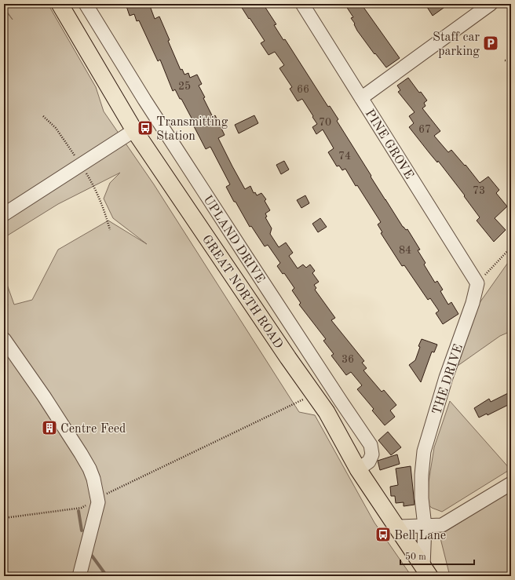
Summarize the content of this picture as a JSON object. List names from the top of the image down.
{
  "streets": {
    "main road": ["GREAT NORTH ROAD"],
    "street": ["PINE GROVE", "UPLAND DRIVE", "THE DRIVE"]
  },
  "crossings": [
    ["PINE GROVE", "THE DRIVE"],
    ["UPLAND DRIVE", "GREAT NORTH ROAD"]
  ],
  "places": {
    "parking": ["Staff car parking"],
    "bus stop": ["Transmitting Station", "Bell Lane"],
    "building": ["Centre Feed"]
  },
  "house_numbers": [
    "25",
    "66",
    "70",
    "67",
    "74",
    "73",
    "84",
    "36"
  ],
  "scale_bar": "50 m"
}
